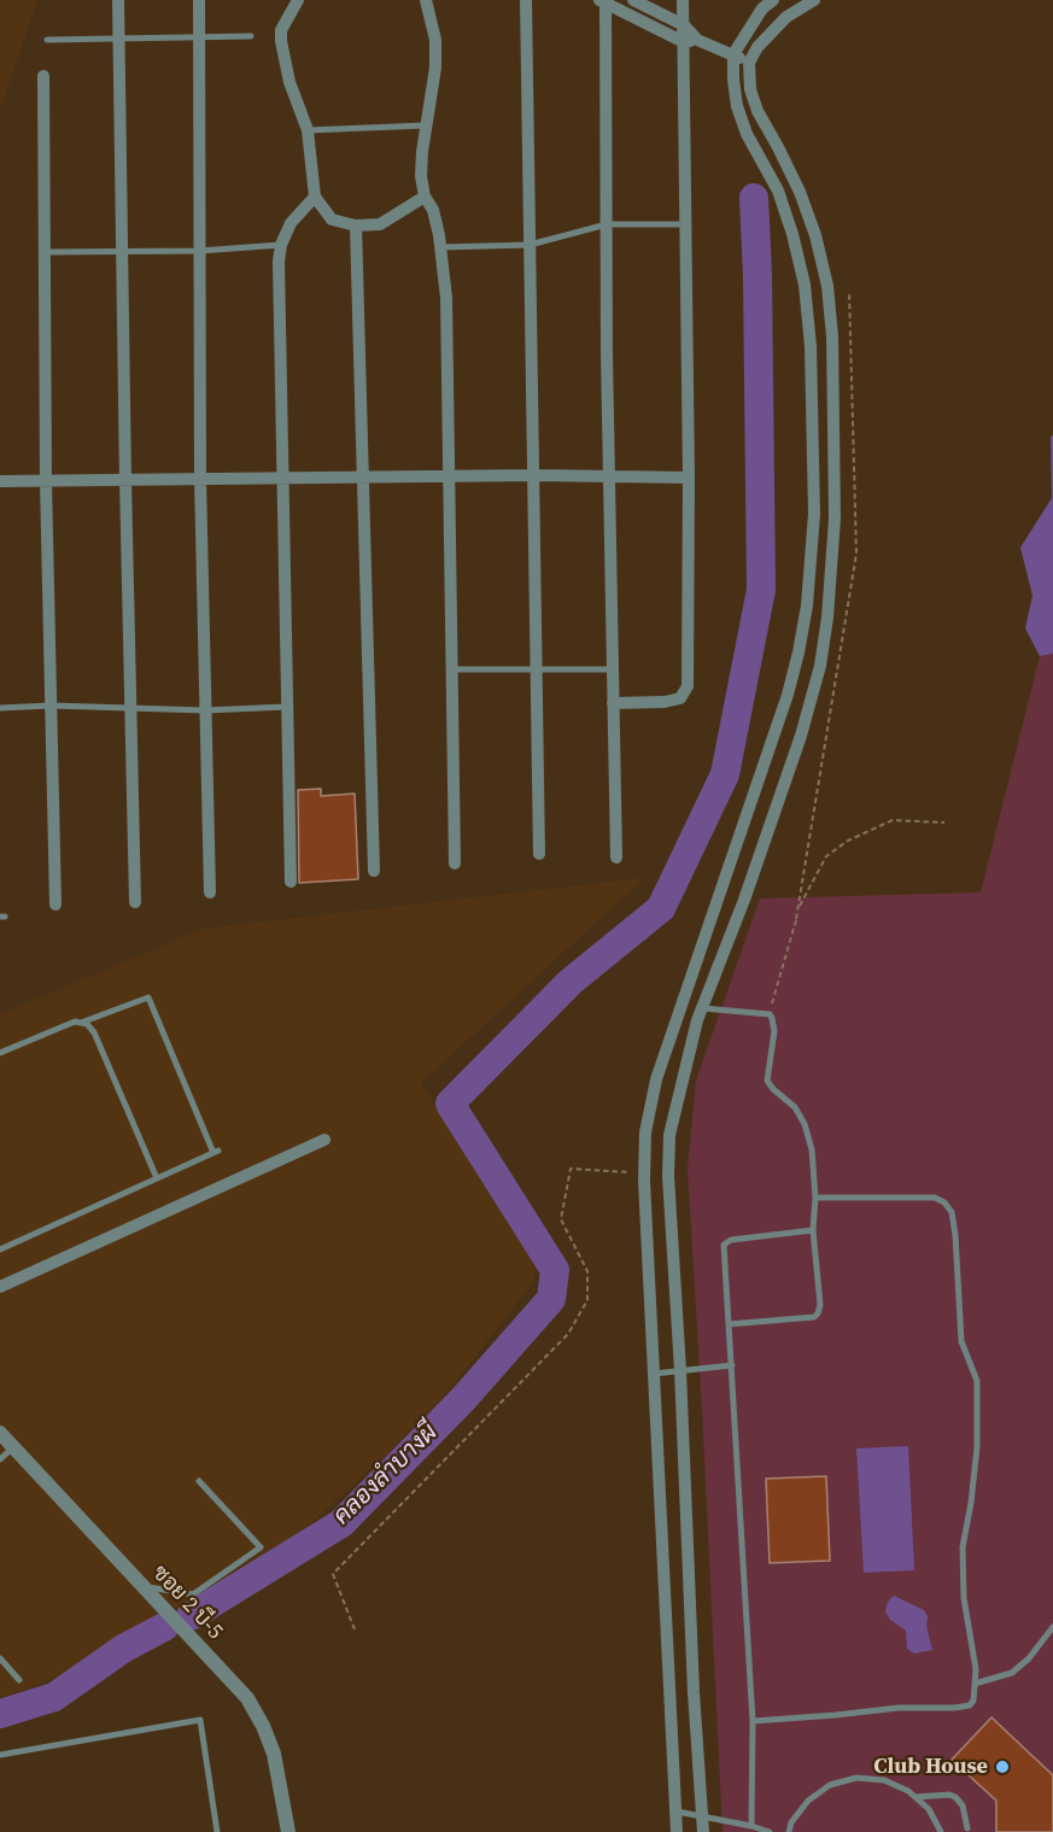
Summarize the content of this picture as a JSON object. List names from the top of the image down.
{
  "streets": {
    "street": ["ซอย 2 บี-5"]
  },
  "water": ["คลองลำบางผี"],
  "places": ["Club House"]
}
